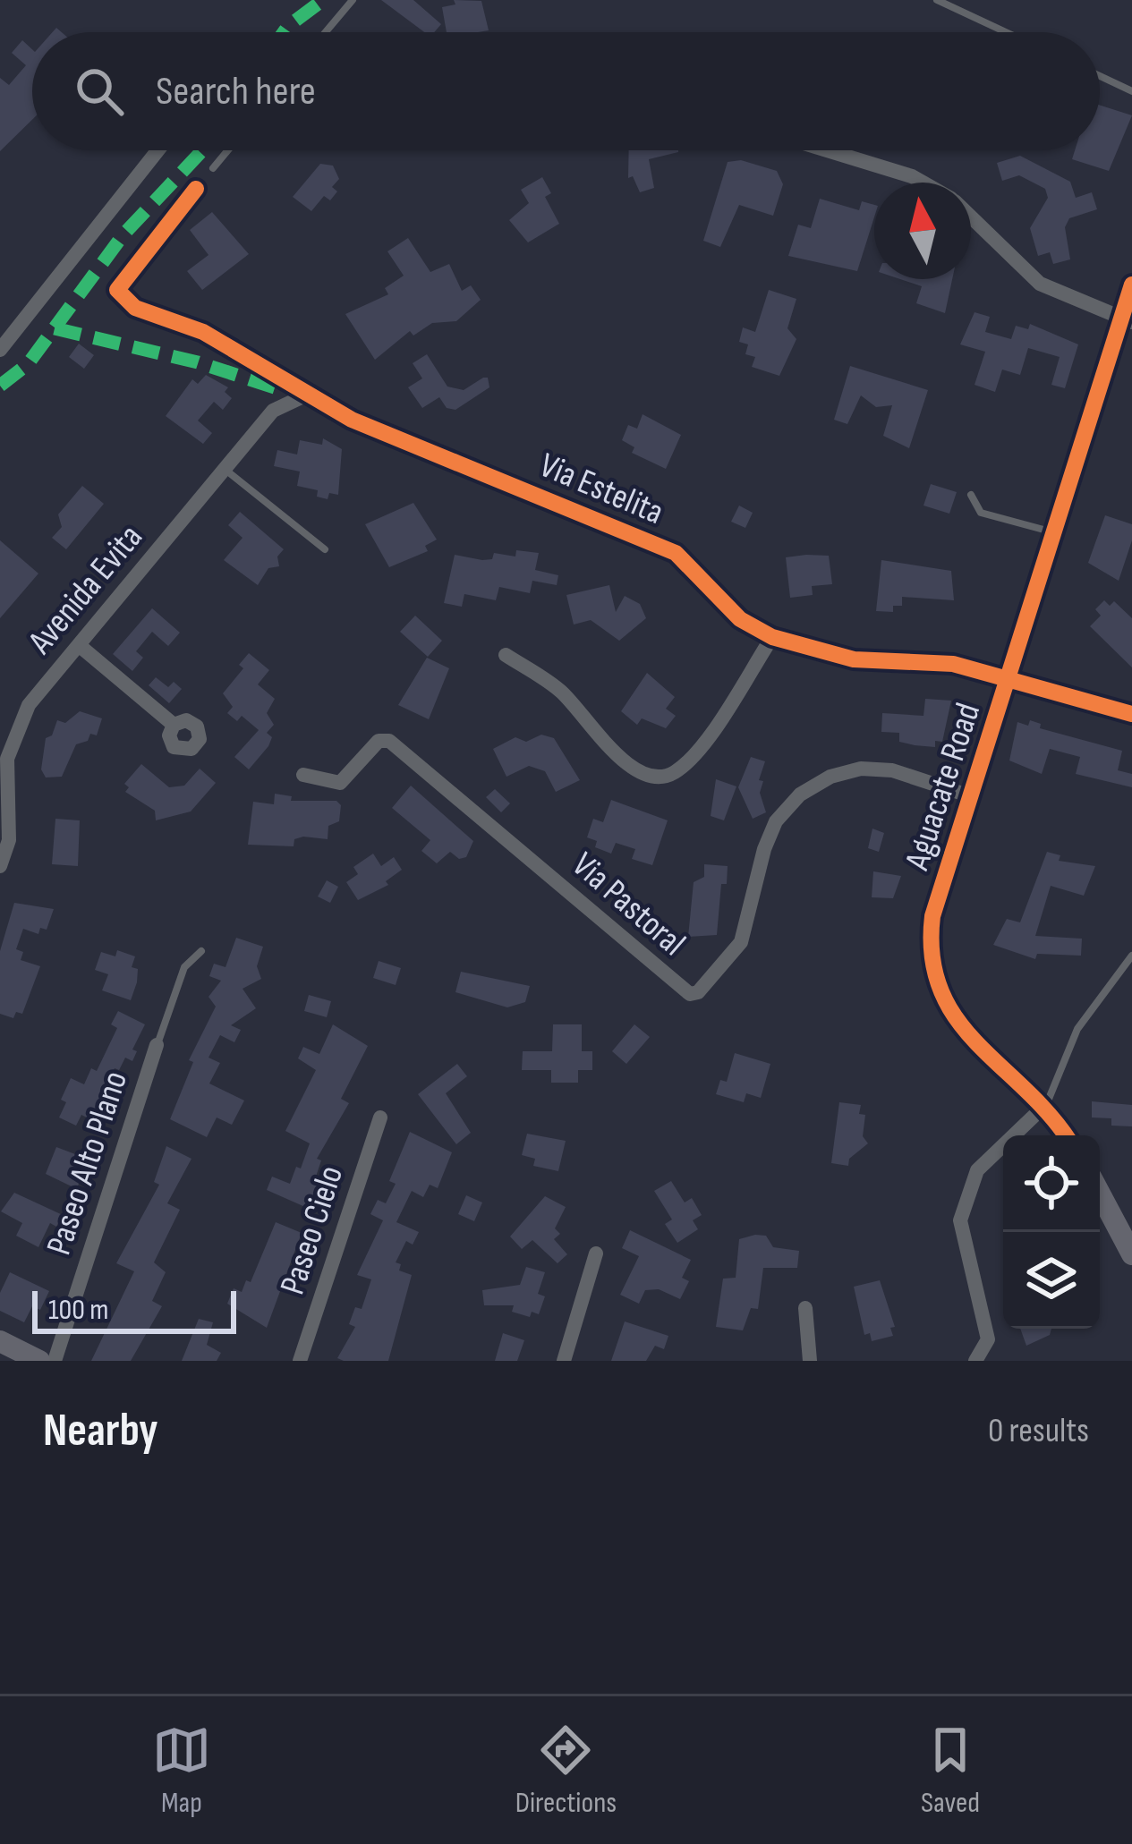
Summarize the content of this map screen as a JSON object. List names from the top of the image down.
{
  "streets": {
    "street": [
      "Via Estelita",
      "Avenida Evita",
      "Aguacate Road",
      "Via Pastoral",
      "Paseo Alto Plano",
      "Paseo Cielo"
    ]
  },
  "crossings": [
    ["Via Estelita", "Avenida Evita"],
    ["Via Estelita", "Aguacate Road"],
    ["Aguacate Road", "Via Pastoral"]
  ],
  "scale_bar": "100 m",
  "north": "top",
  "page": {
    "search": "Search here",
    "scale": "100 m",
    "heading": ["Nearby", "0 results"],
    "nav": ["Map", "Directions", "Saved"]
  }
}
